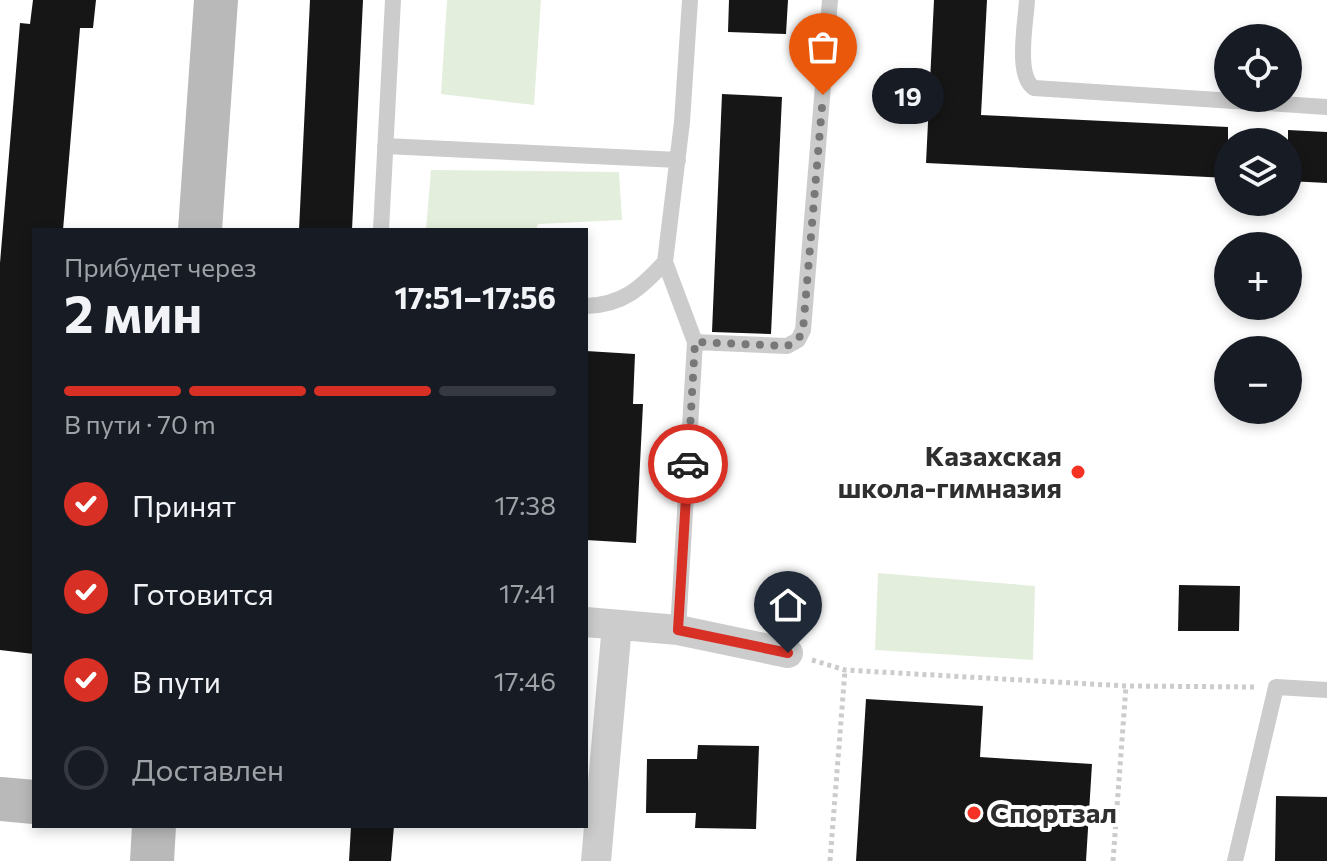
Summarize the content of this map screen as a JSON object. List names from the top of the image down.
{
  "places": ["19", "Казахская школа-гимназия", "Спортзал"],
  "page": {
    "map_buttons": ["+", "−"],
    "bubble": "19",
    "heading": ["2 мин", "Прибудет через", "17:51–17:56"],
    "bar": "В пути · 70 m",
    "list": [
      ["Принят", "17:38"],
      ["Готовится", "17:41"],
      ["В пути", "17:46"],
      "Доставлен"
    ]
  }
}
